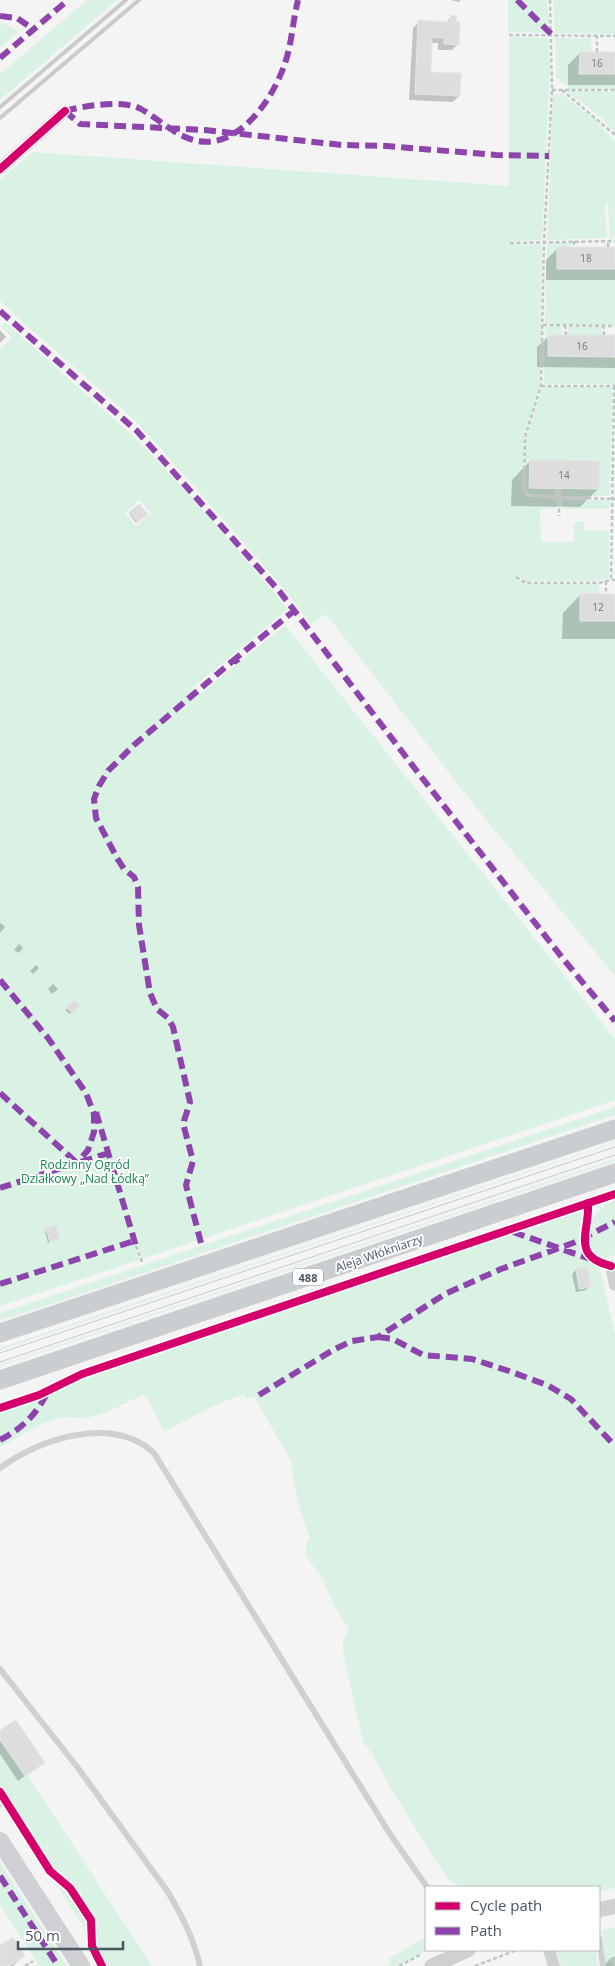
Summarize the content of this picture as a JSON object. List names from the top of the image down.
{
  "streets": {
    "main road": ["Aleja Włókniarzy", "488"]
  },
  "parks": ["Rodzinny Ogród Działkowy „Nad Łódką”"],
  "house_numbers": [
    "16",
    "18",
    "16",
    "14",
    "12"
  ],
  "legend": ["Cycle path", "Path"],
  "scale_bar": "50 m"
}
